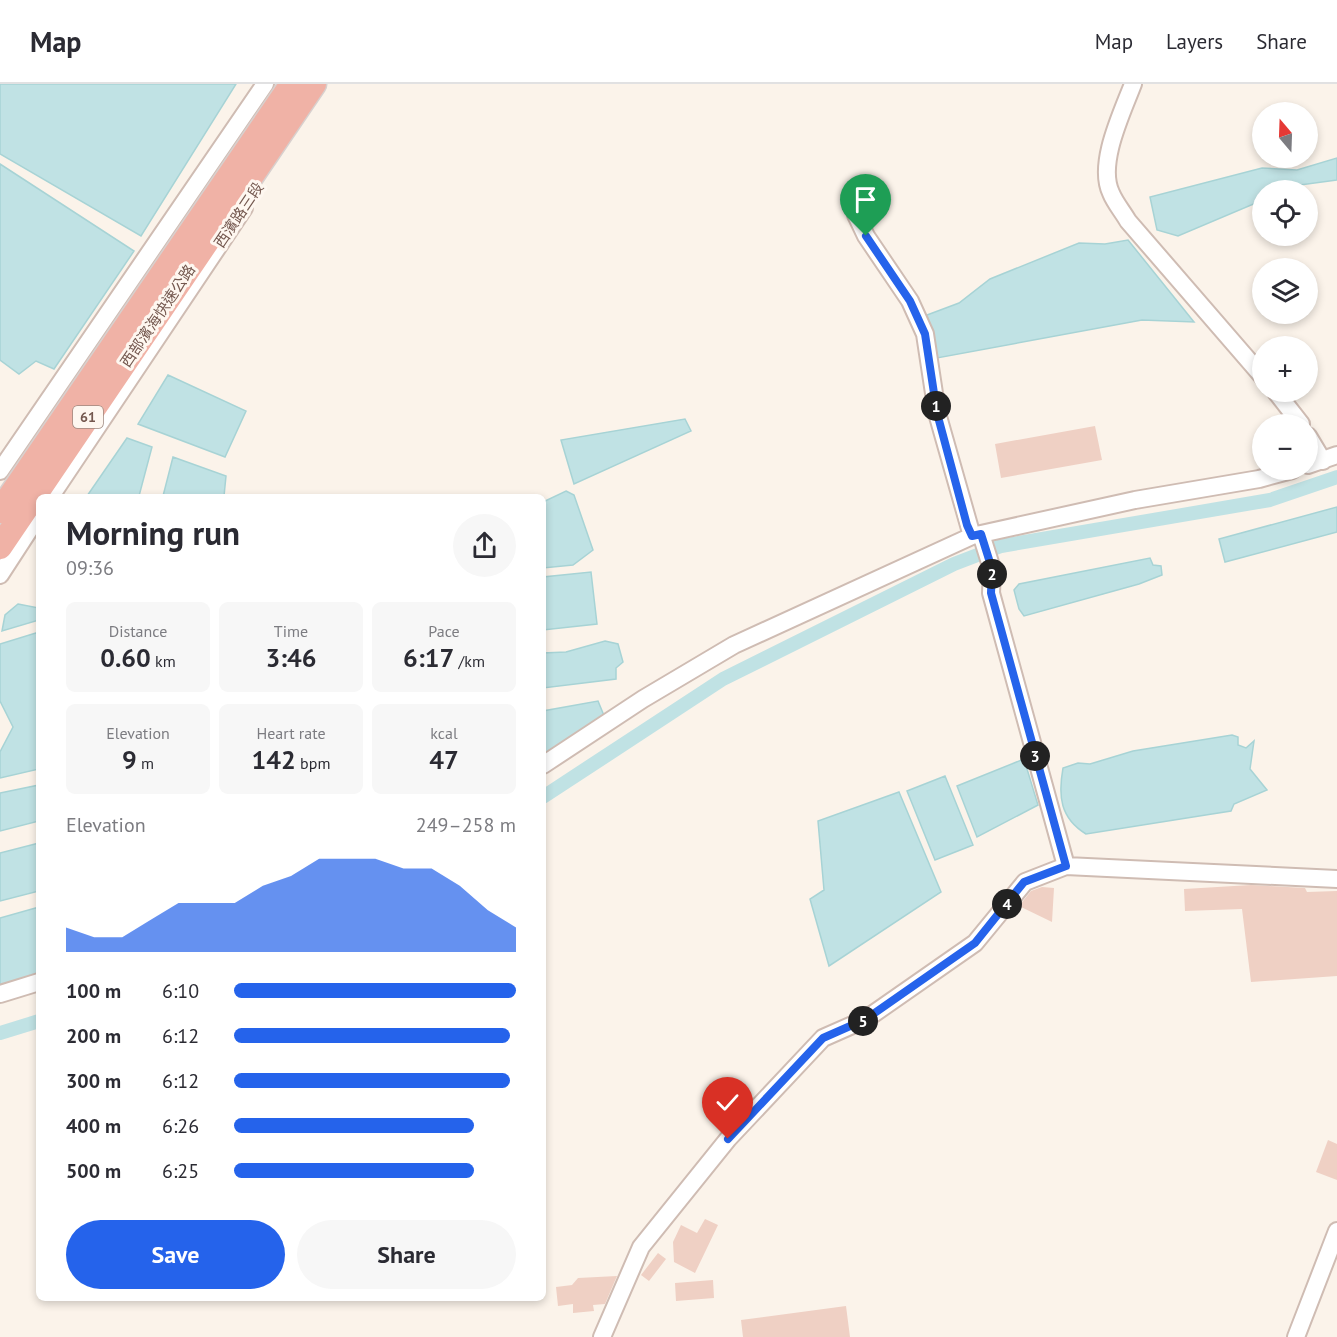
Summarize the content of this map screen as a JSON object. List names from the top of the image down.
{
  "streets": {
    "highway": ["西部濱海快速公路", "61"],
    "street": ["西濱路三段"]
  },
  "north": "top",
  "page": {
    "header": "Map",
    "nav": ["Map", "Layers", "Share"],
    "map_buttons": ["+", "−"],
    "pins": [
      "1",
      "2",
      "3",
      "4",
      "5"
    ],
    "heading": ["Morning run", "09:36"],
    "stats": [
      ["Distance", "0.60 km"],
      ["Time", "3:46"],
      ["Pace", "6:17 /km"],
      ["Elevation", "9 m"],
      ["Heart rate", "142 bpm"],
      ["kcal", "47"]
    ],
    "chart": ["Elevation", "249–258 m"],
    "list": [
      {
        "name": "100 m",
        "note": "6:10"
      },
      {
        "name": "200 m",
        "note": "6:12"
      },
      {
        "name": "300 m",
        "note": "6:12"
      },
      {
        "name": "400 m",
        "note": "6:26"
      },
      {
        "name": "500 m",
        "note": "6:25"
      }
    ],
    "buttons": ["Save", "Share"]
  }
}
